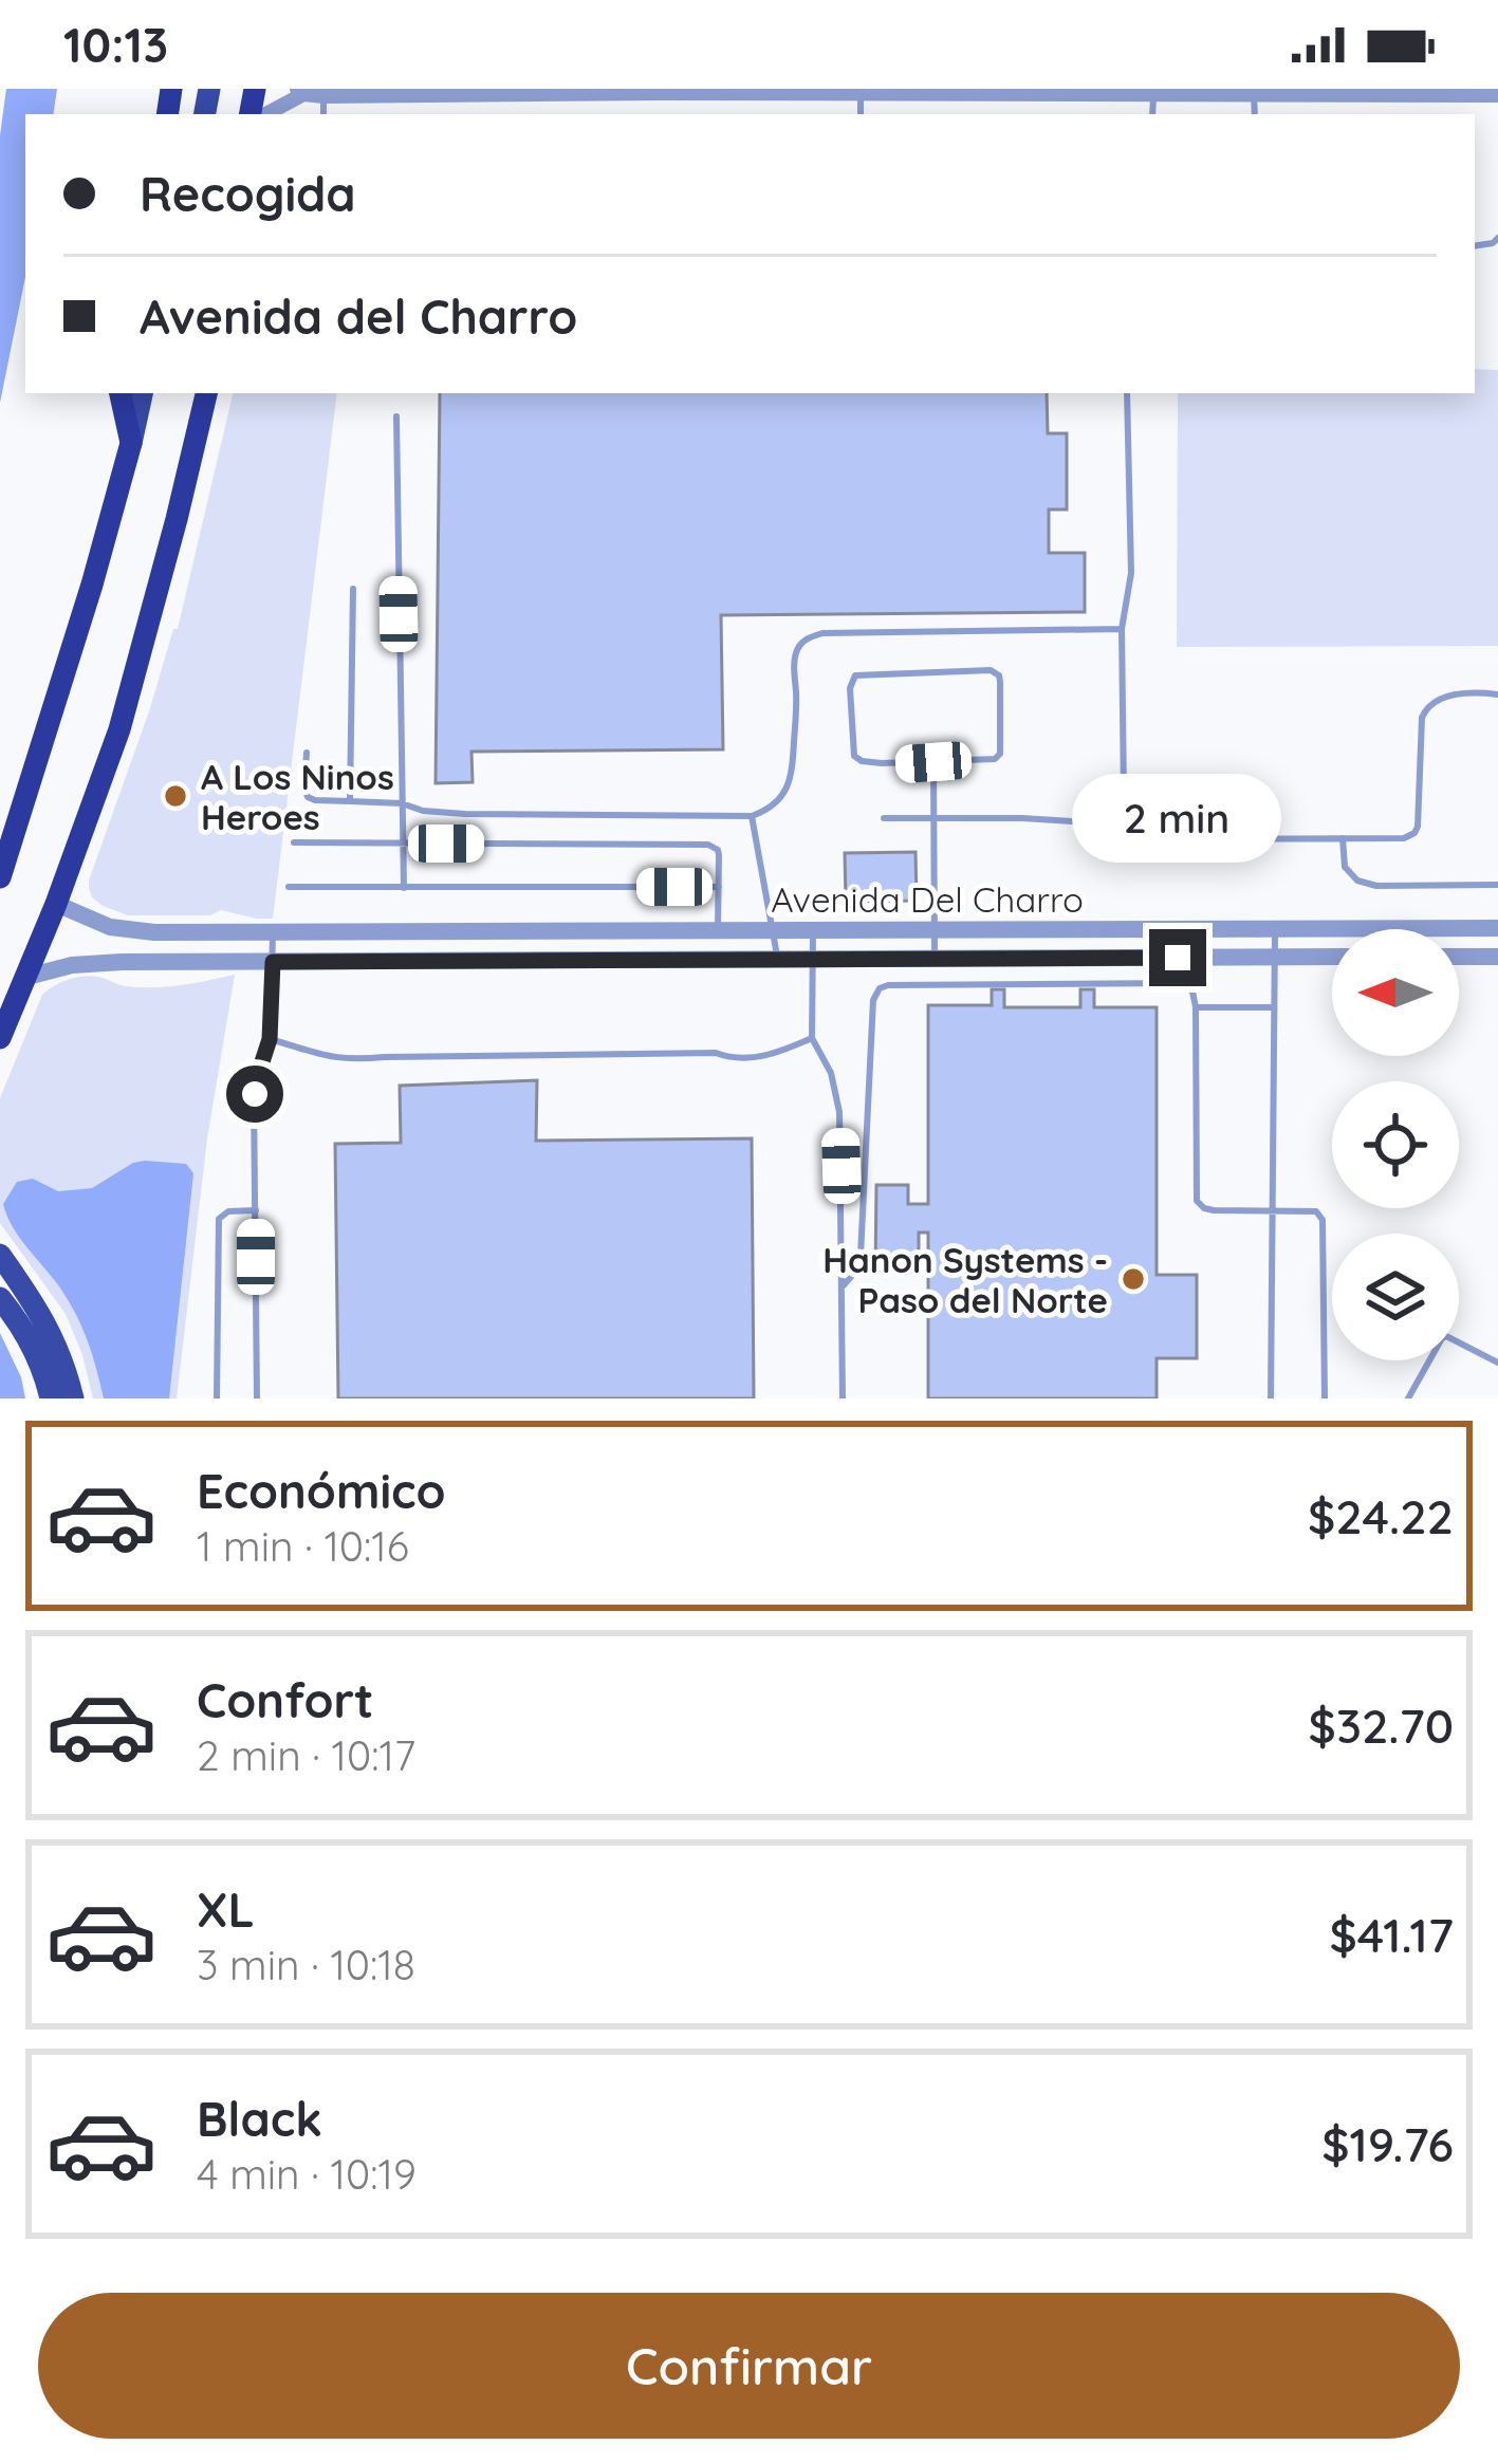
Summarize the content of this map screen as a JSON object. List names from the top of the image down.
{
  "streets": {
    "street": ["Avenida Del Charro"]
  },
  "places": ["A Los Ninos Heroes", "Hanon Systems - Paso del Norte"],
  "north": "left",
  "page": {
    "status": "10:13",
    "banner": ["Recogida", "Avenida del Charro"],
    "bubble": "2 min",
    "list": [
      {
        "name": "Económico",
        "note": "1 min · 10:16",
        "value": "$24.22"
      },
      {
        "name": "Confort",
        "note": "2 min · 10:17",
        "value": "$32.70"
      },
      {
        "name": "XL",
        "note": "3 min · 10:18",
        "value": "$41.17"
      },
      {
        "name": "Black",
        "note": "4 min · 10:19",
        "value": "$19.76"
      }
    ],
    "buttons": "Confirmar"
  }
}
